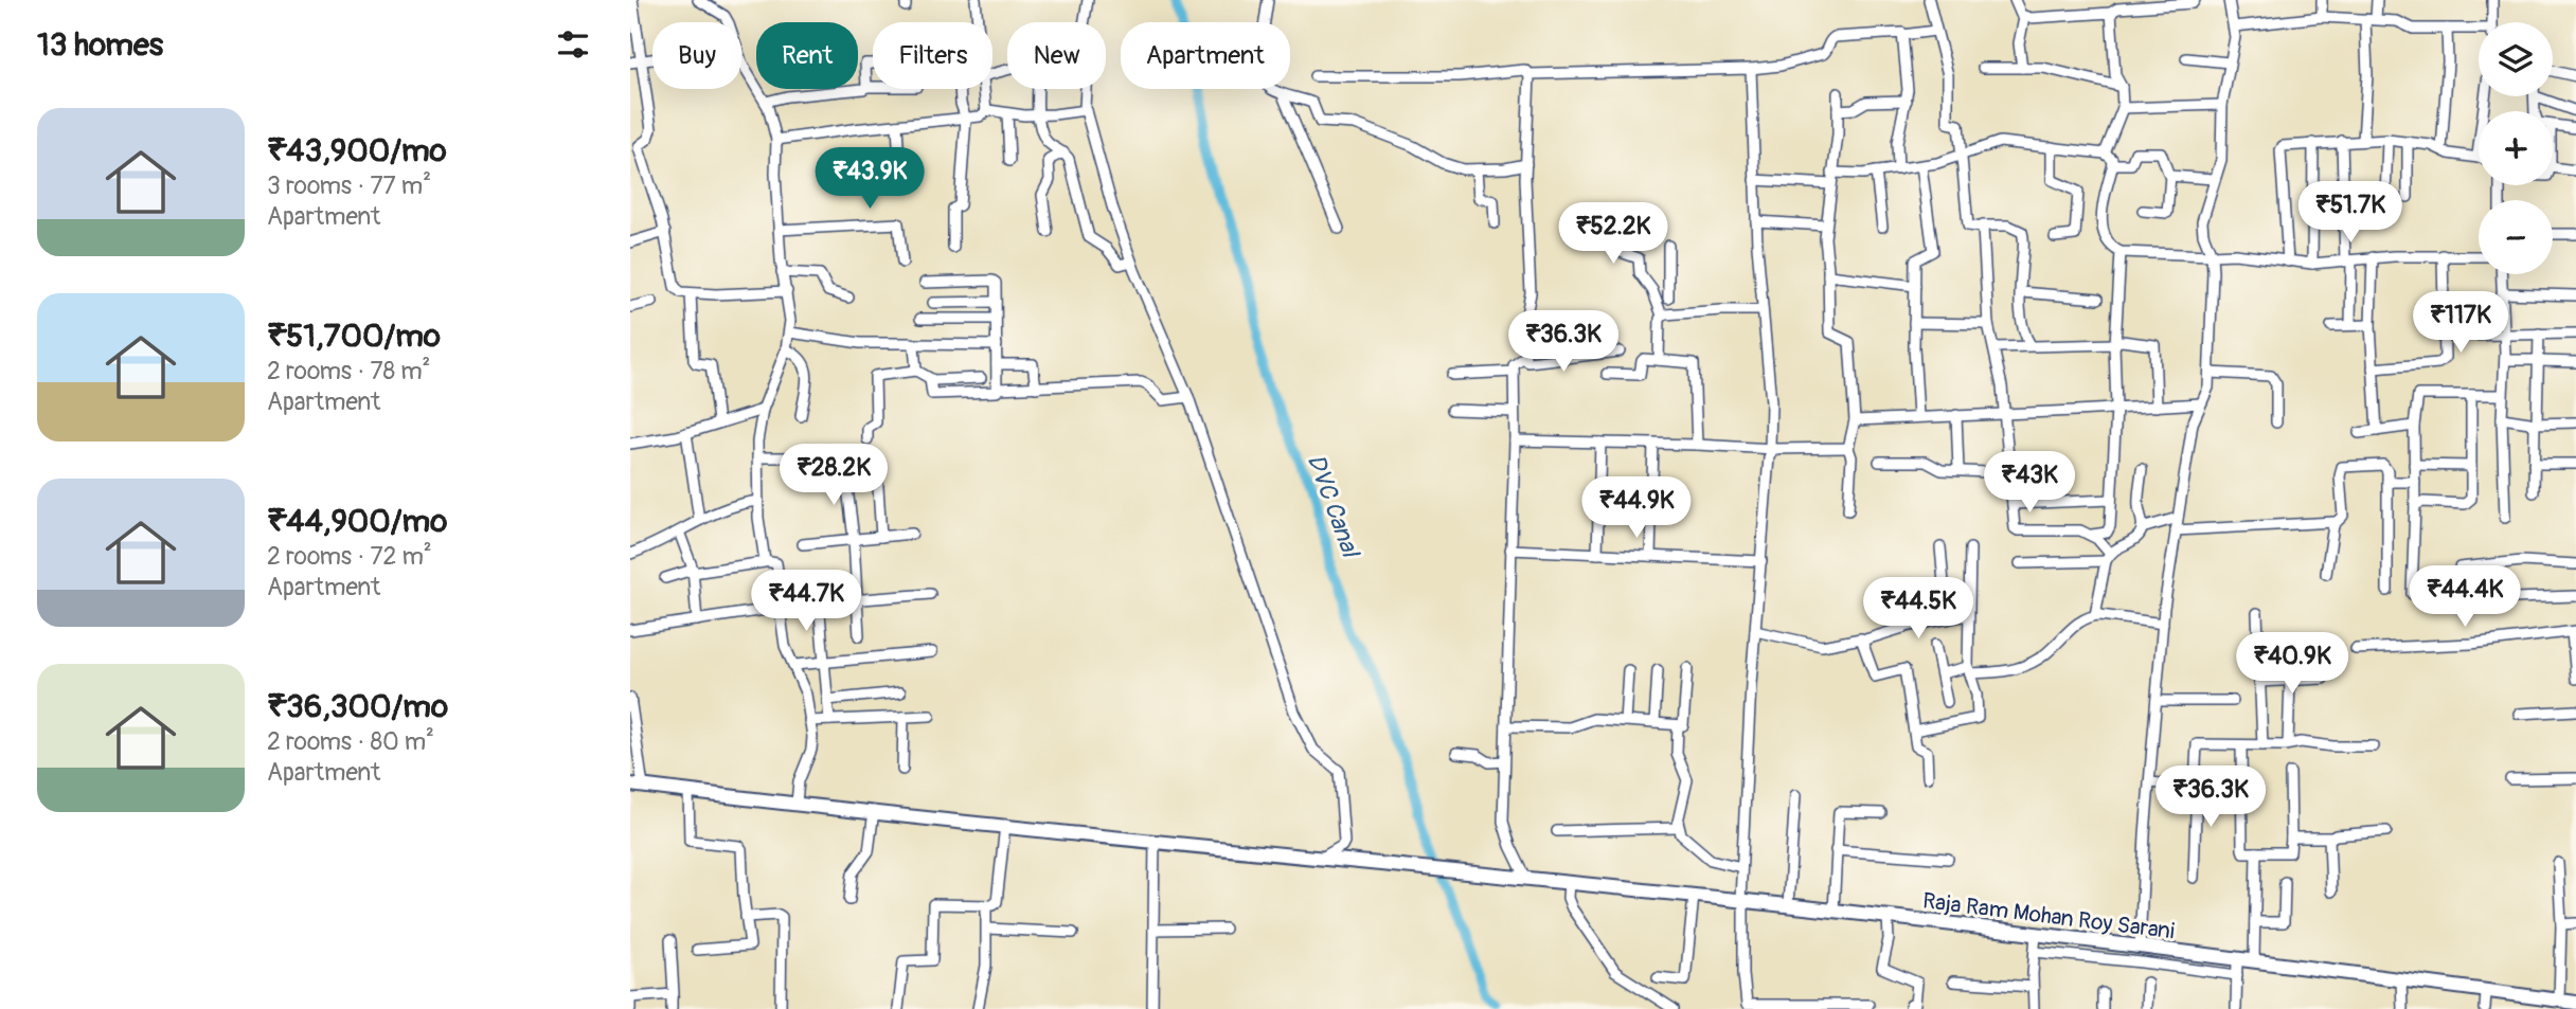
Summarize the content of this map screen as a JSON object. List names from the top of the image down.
{
  "streets": {
    "street": ["Raja Ram Mohan Roy Sarani"]
  },
  "water": ["DVC Canal"],
  "page": {
    "heading": "13 homes",
    "map_buttons": ["+", "−"],
    "chip": [
      "Buy",
      "Rent",
      "Filters",
      "New",
      "Apartment"
    ],
    "list": [
      {
        "name": "₹43,900/mo",
        "note": "3 rooms · 77 m² · Apartment"
      },
      {
        "name": "₹51,700/mo",
        "note": "2 rooms · 78 m² · Apartment"
      },
      {
        "name": "₹44,900/mo",
        "note": "2 rooms · 72 m² · Apartment"
      },
      {
        "name": "₹36,300/mo",
        "note": "2 rooms · 80 m² · Apartment"
      }
    ],
    "price": [
      "₹43.9K",
      "₹51.7K",
      "₹52.2K",
      "₹117K",
      "₹36.3K",
      "₹28.2K",
      "₹43K",
      "₹44.9K",
      "₹44.4K",
      "₹44.7K",
      "₹44.5K",
      "₹40.9K",
      "₹36.3K"
    ]
  }
}
